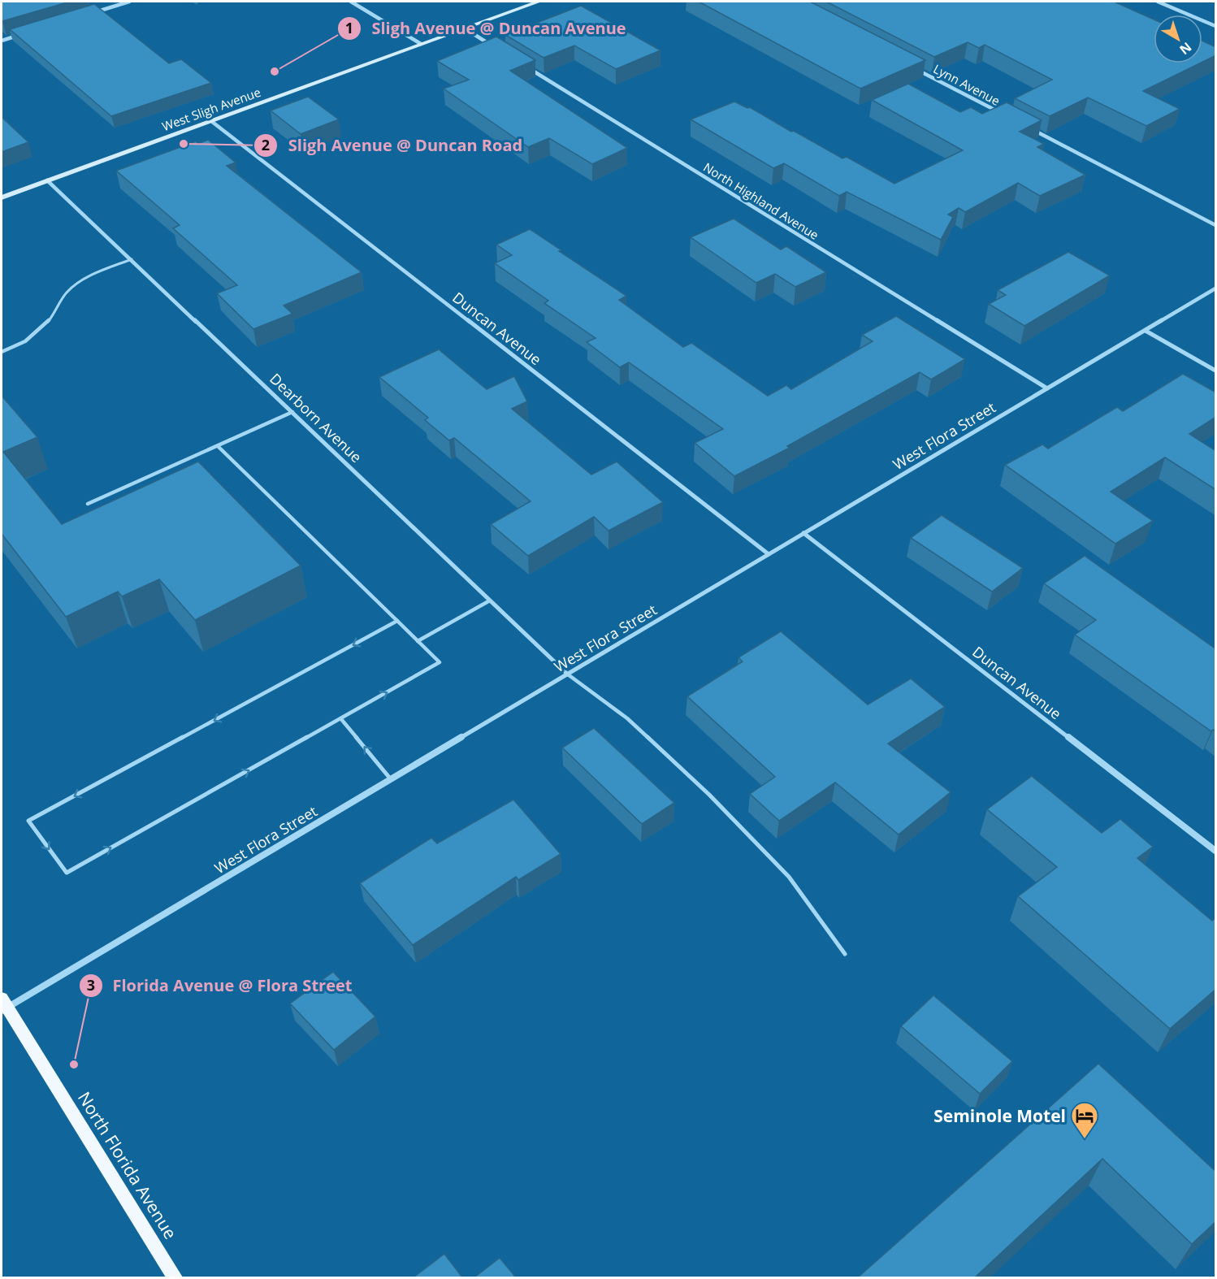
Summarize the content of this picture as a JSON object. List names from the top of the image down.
{
  "streets": {
    "main road": ["West Sligh Avenue", "North Florida Avenue"],
    "street": [
      "Lynn Avenue",
      "North Highland Avenue",
      "Duncan Avenue",
      "Dearborn Avenue",
      "West Flora Street"
    ]
  },
  "crossings": [
    ["West Sligh Avenue", "Duncan Avenue"],
    ["West Sligh Avenue", "Dearborn Avenue"],
    ["North Highland Avenue", "West Flora Street"],
    ["Duncan Avenue", "West Flora Street"],
    ["Dearborn Avenue", "West Flora Street"],
    ["West Flora Street", "North Florida Avenue"]
  ],
  "places": {
    "other": ["Sligh Avenue @ Duncan Avenue", "Sligh Avenue @ Duncan Road", "Florida Avenue @ Flora Street"],
    "hotel": ["Seminole Motel"]
  },
  "north": "bottom right"
}
